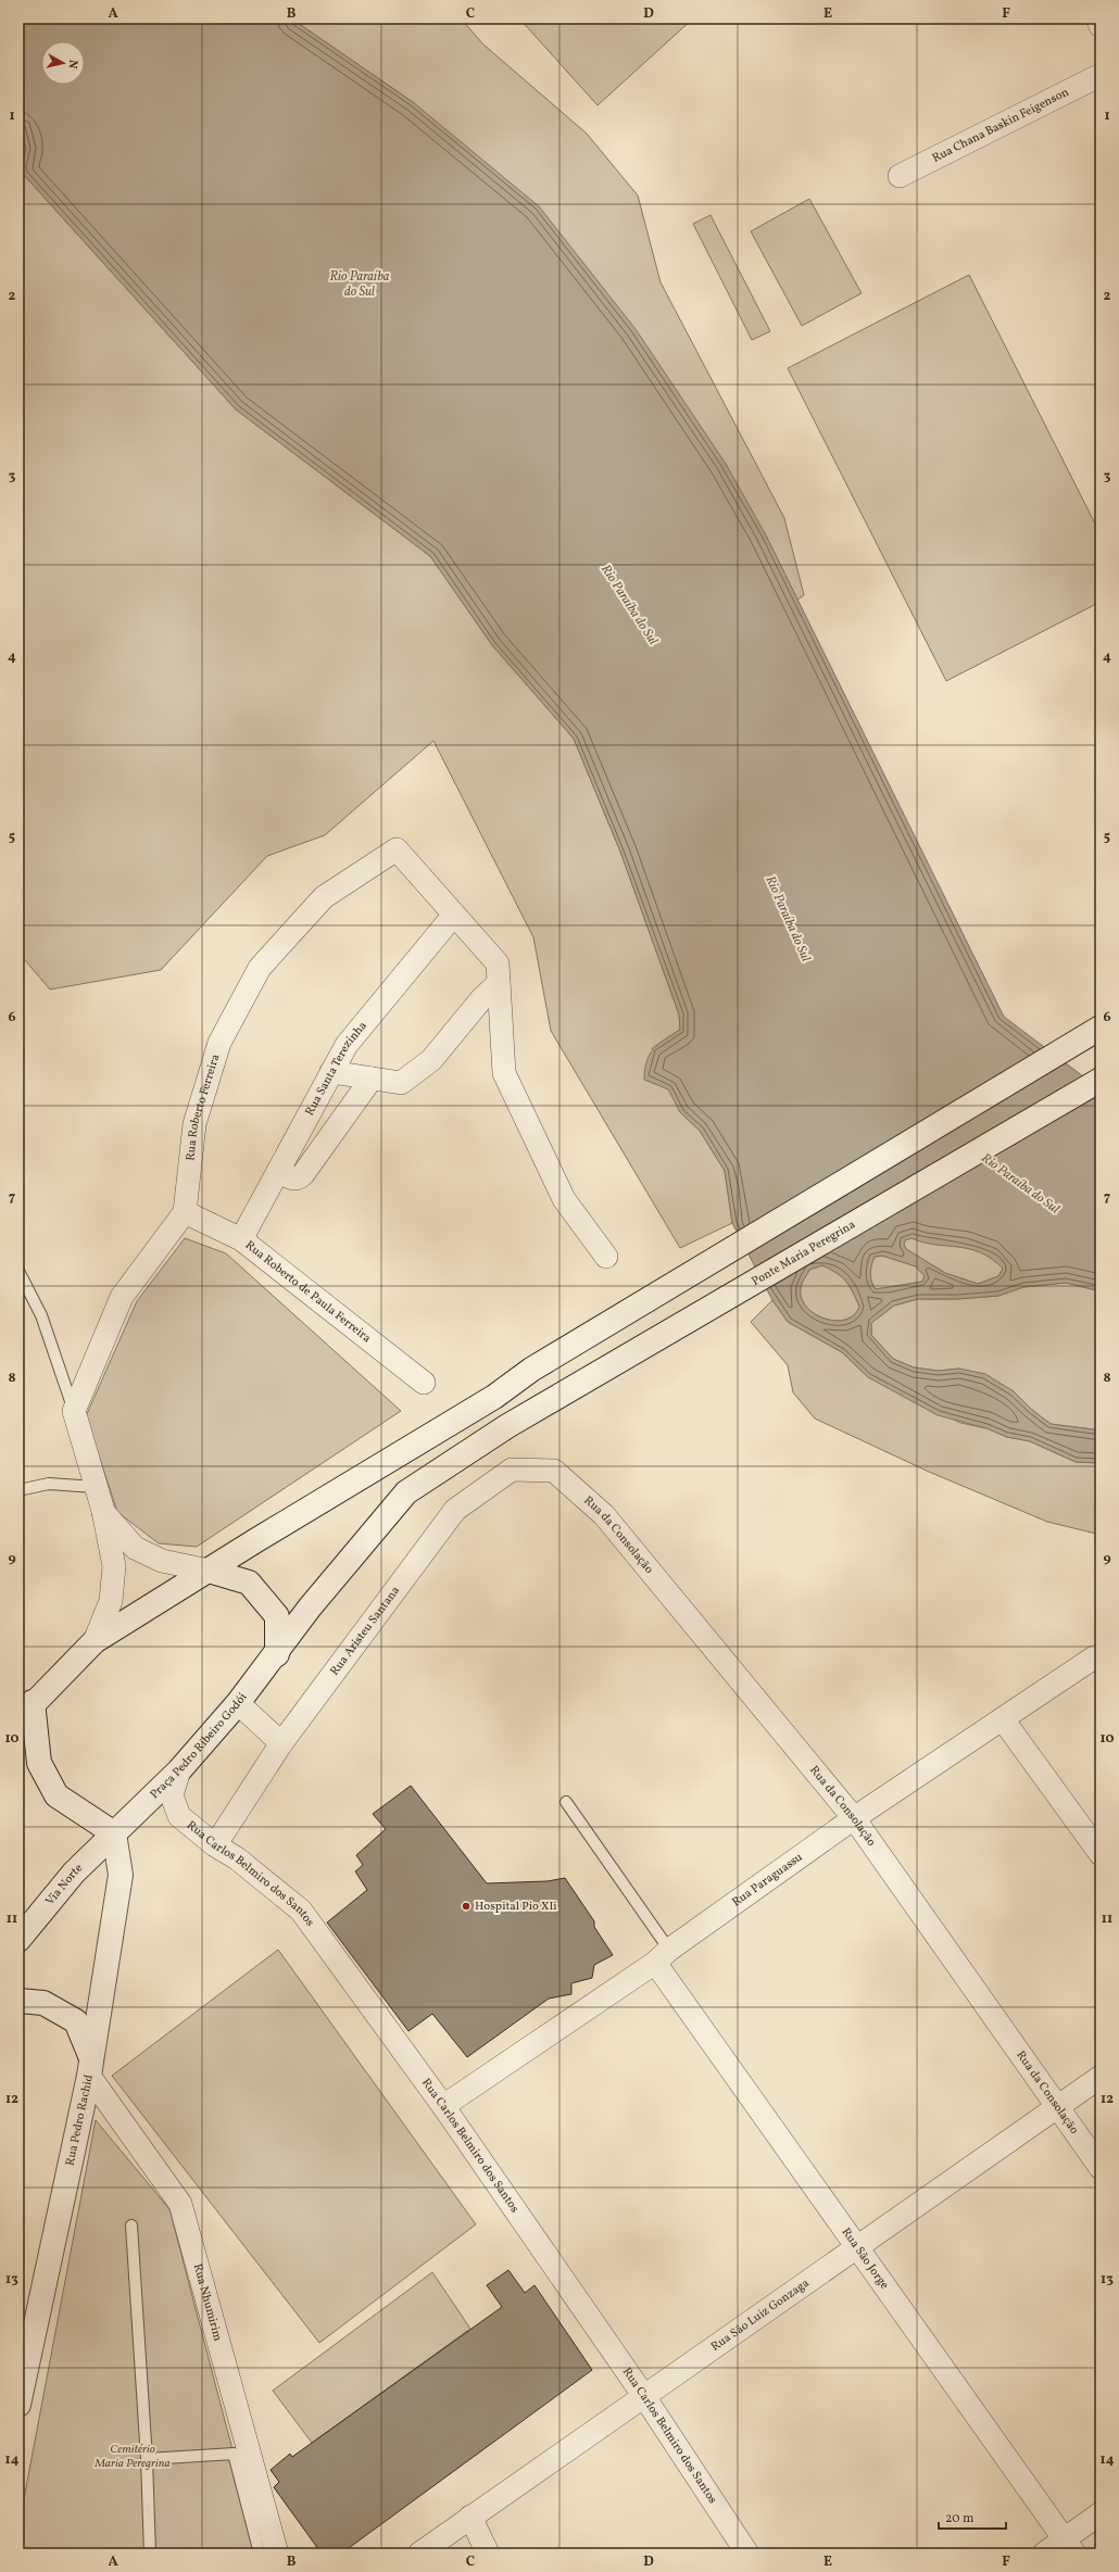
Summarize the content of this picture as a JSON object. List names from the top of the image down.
{
  "streets": {
    "main road": [
      "Ponte Maria Peregrina",
      "Praça Pedro Ribeiro Godói",
      "Via Norte",
      "Rua Pedro Rachid"
    ],
    "street": [
      "Rua Chana Baskin Feigenson",
      "Rua Santa Terezinha",
      "Rua Roberto Ferreira",
      "Rua Roberto de Paula Ferreira",
      "Rua da Consolação",
      "Rua Aristeu Santana",
      "Rua Carlos Belmiro dos Santos",
      "Rua Paraguassu",
      "Rua São Jorge",
      "Rua Nhumirim",
      "Rua São Luiz Gonzaga"
    ]
  },
  "crossings": [
    ["Rua Santa Terezinha", "Rua Roberto Ferreira"],
    ["Rua Santa Terezinha", "Rua Roberto de Paula Ferreira"],
    ["Rua Roberto Ferreira", "Rua Roberto de Paula Ferreira"],
    ["Ponte Maria Peregrina", "Praça Pedro Ribeiro Godói"],
    ["Rua da Consolação", "Rua Aristeu Santana"],
    ["Rua da Consolação", "Rua Paraguassu"],
    ["Rua da Consolação", "Rua São Luiz Gonzaga"],
    ["Rua Aristeu Santana", "Rua Carlos Belmiro dos Santos"],
    ["Praça Pedro Ribeiro Godói", "Rua Carlos Belmiro dos Santos"],
    ["Praça Pedro Ribeiro Godói", "Via Norte"],
    ["Praça Pedro Ribeiro Godói", "Rua Pedro Rachid"],
    ["Rua Carlos Belmiro dos Santos", "Rua Paraguassu"],
    ["Rua Carlos Belmiro dos Santos", "Rua São Luiz Gonzaga"],
    ["Rua Paraguassu", "Rua São Jorge"],
    ["Via Norte", "Rua Pedro Rachid"],
    ["Rua Pedro Rachid", "Rua Nhumirim"],
    ["Rua São Jorge", "Rua São Luiz Gonzaga"]
  ],
  "water": ["Rio Paraíba do Sul"],
  "parks": ["Cemitério Maria Peregrina"],
  "places": ["Hospital Pio XIi"],
  "scale_bar": "20 m",
  "north": "right",
  "grid": {
    "columns": [
      "A",
      "B",
      "C",
      "D",
      "E",
      "F"
    ],
    "rows": [
      "1",
      "2",
      "3",
      "4",
      "5",
      "6",
      "7",
      "8",
      "9",
      "10",
      "11",
      "12",
      "13",
      "14"
    ]
  }
}
